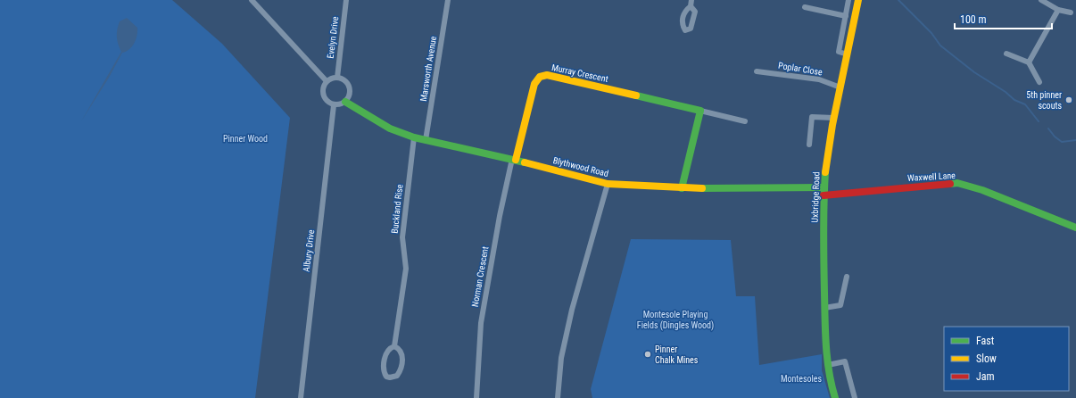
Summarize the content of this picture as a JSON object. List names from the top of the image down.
{
  "streets": {
    "street": [
      "Evelyn Drive",
      "Marsworth Avenue",
      "Poplar Close",
      "Murray Crescent",
      "Blythwood Road",
      "Waxwell Lane",
      "Uxbridge Road",
      "Buckland Rise",
      "Albury Drive",
      "Norman Crescent"
    ]
  },
  "crossings": [
    ["Evelyn Drive", "Blythwood Road"],
    ["Evelyn Drive", "Albury Drive"],
    ["Marsworth Avenue", "Blythwood Road"],
    ["Poplar Close", "Uxbridge Road"],
    ["Murray Crescent", "Blythwood Road"],
    ["Murray Crescent", "Norman Crescent"],
    ["Blythwood Road", "Waxwell Lane"],
    ["Blythwood Road", "Uxbridge Road"],
    ["Blythwood Road", "Buckland Rise"],
    ["Blythwood Road", "Albury Drive"],
    ["Blythwood Road", "Norman Crescent"],
    ["Waxwell Lane", "Uxbridge Road"]
  ],
  "parks": ["Pinner Wood", "Montesole Playing Fields (Dingles Wood)", "Montesoles"],
  "places": ["5th pinner scouts", "Pinner Chalk Mines"],
  "legend": ["Fast", "Slow", "Jam"],
  "scale_bar": "100 m"
}
